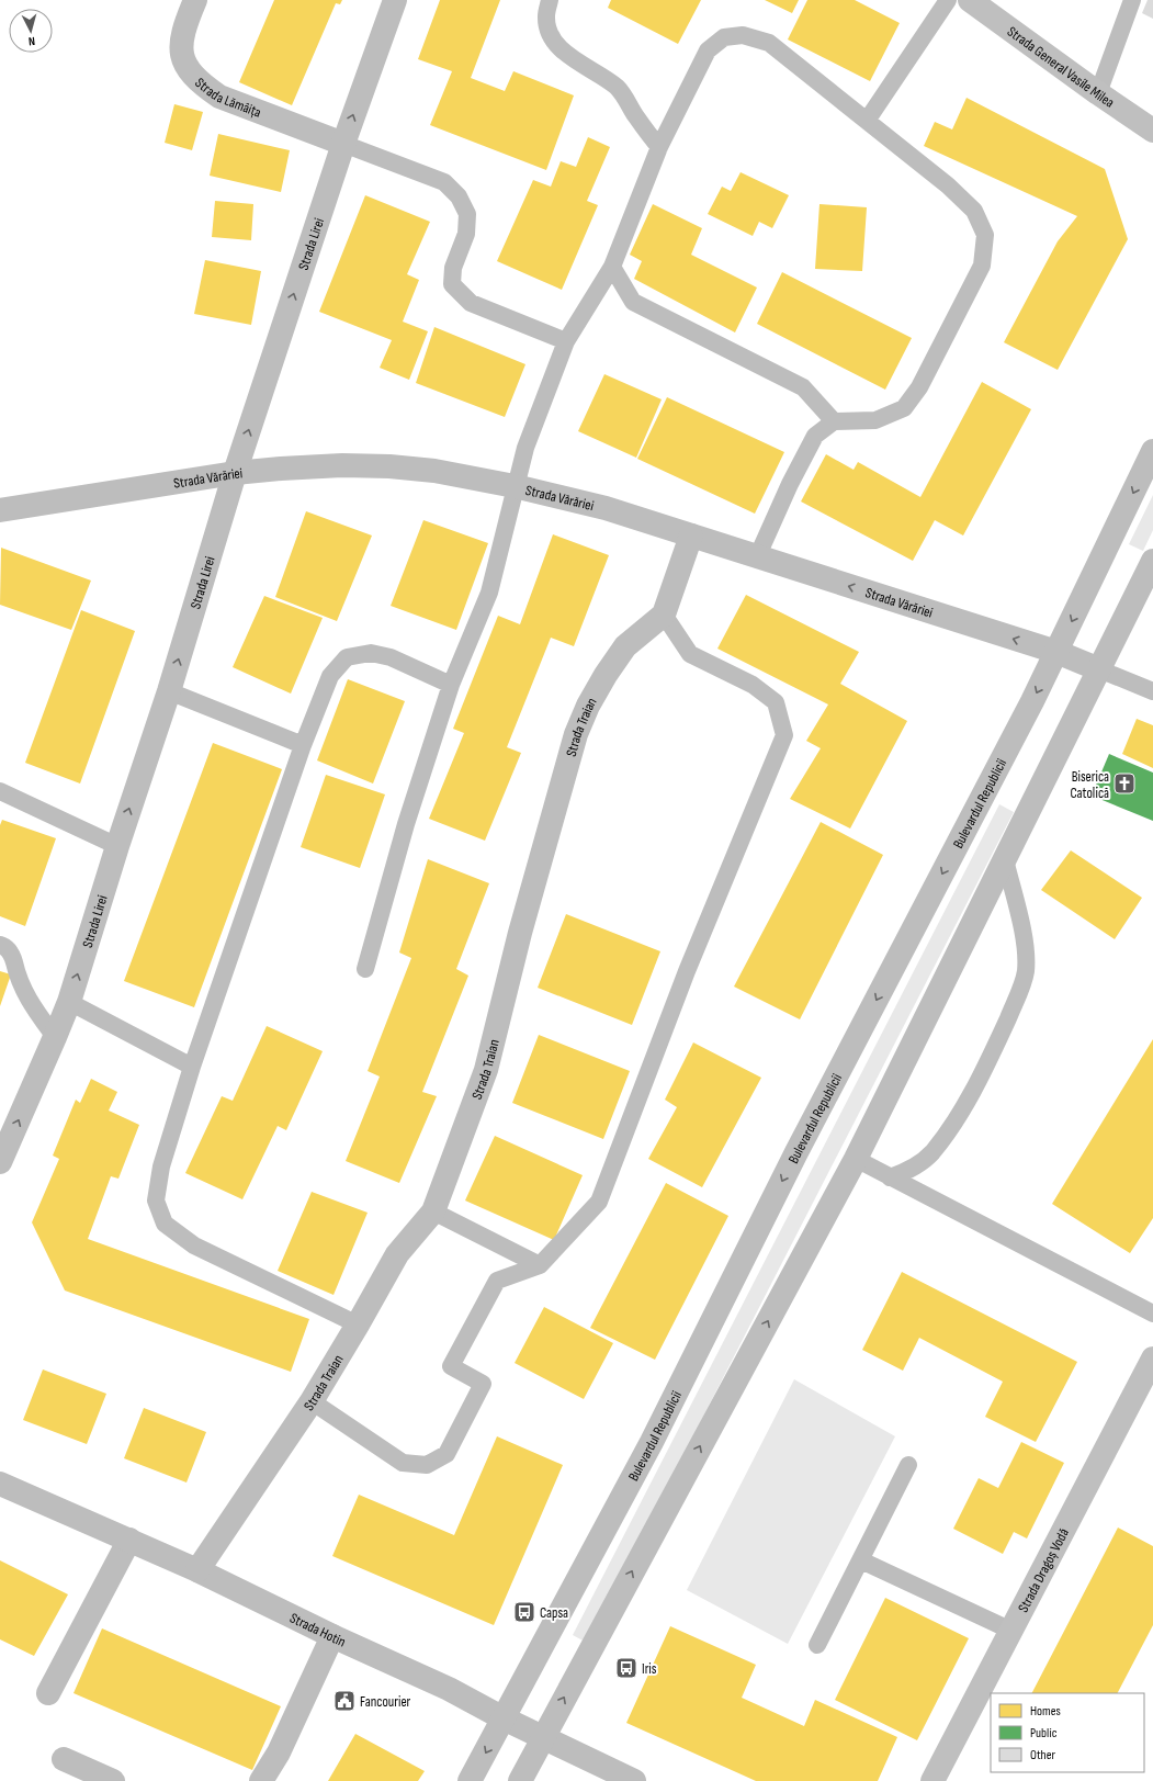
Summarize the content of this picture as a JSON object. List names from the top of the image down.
{
  "streets": {
    "main road": ["Strada General Vasile Milea", "Strada Dragoș Vodă"],
    "street": [
      "Strada Lămâița",
      "Strada Lirei",
      "Strada Vărăriei",
      "Strada Traian",
      "Bulevardul Republicii",
      "Strada Hotin"
    ]
  },
  "crossings": [
    ["Strada Lămâița", "Strada Lirei"],
    ["Strada Lirei", "Strada Vărăriei"],
    ["Strada Vărăriei", "Bulevardul Republicii"],
    ["Strada Traian", "Strada Hotin"],
    ["Bulevardul Republicii", "Strada Hotin"]
  ],
  "one_way": ["Strada Lirei"],
  "places": {
    "church": ["Biserica Catolică"],
    "bus stop": ["Capsa", "Iris"],
    "public building": ["Fancourier"]
  },
  "legend": ["Homes", "Public", "Other"],
  "north": "bottom"
}
